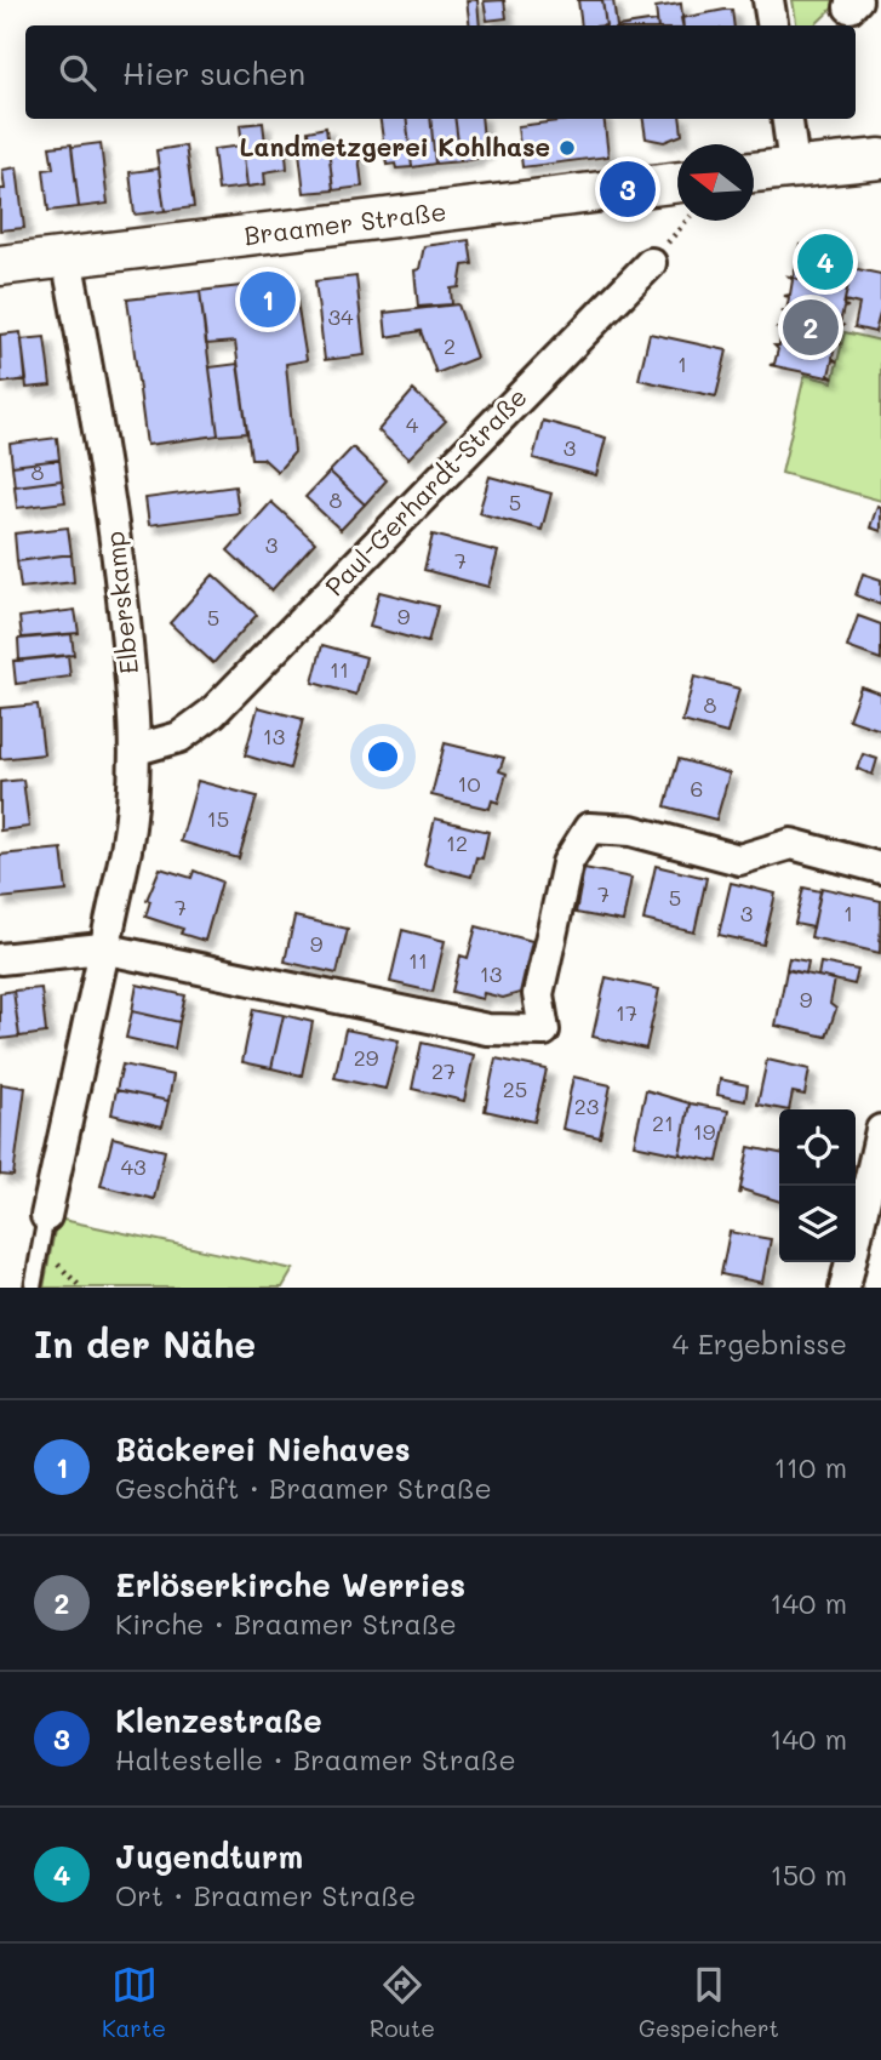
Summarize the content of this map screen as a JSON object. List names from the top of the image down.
{
  "streets": {
    "street": ["Braamer Straße", "Paul-Gerhardt-Straße", "Elberskamp"]
  },
  "crossings": [
    ["Braamer Straße", "Elberskamp"],
    ["Paul-Gerhardt-Straße", "Elberskamp"]
  ],
  "places": ["Landmetzgerei Kohlhase"],
  "house_numbers": [
    "34",
    "2",
    "1",
    "4",
    "3",
    "8",
    "8",
    "5",
    "3",
    "7",
    "9",
    "5",
    "11",
    "8",
    "13",
    "10",
    "6",
    "15",
    "12",
    "7",
    "5",
    "7",
    "3",
    "1",
    "9",
    "11",
    "13",
    "9",
    "17",
    "29",
    "27",
    "25",
    "23",
    "21",
    "19",
    "43"
  ],
  "north": "left",
  "page": {
    "search": "Hier suchen",
    "pins": [
      "3",
      "4",
      "1",
      "2"
    ],
    "heading": ["In der Nähe", "4 Ergebnisse"],
    "list": [
      {
        "mark": "1",
        "name": "Bäckerei Niehaves",
        "note": "Geschäft · Braamer Straße",
        "value": "110 m"
      },
      {
        "mark": "2",
        "name": "Erlöserkirche Werries",
        "note": "Kirche · Braamer Straße",
        "value": "140 m"
      },
      {
        "mark": "3",
        "name": "Klenzestraße",
        "note": "Haltestelle · Braamer Straße",
        "value": "140 m"
      },
      {
        "mark": "4",
        "name": "Jugendturm",
        "note": "Ort · Braamer Straße",
        "value": "150 m"
      }
    ],
    "nav": ["Karte", "Route", "Gespeichert"]
  }
}
